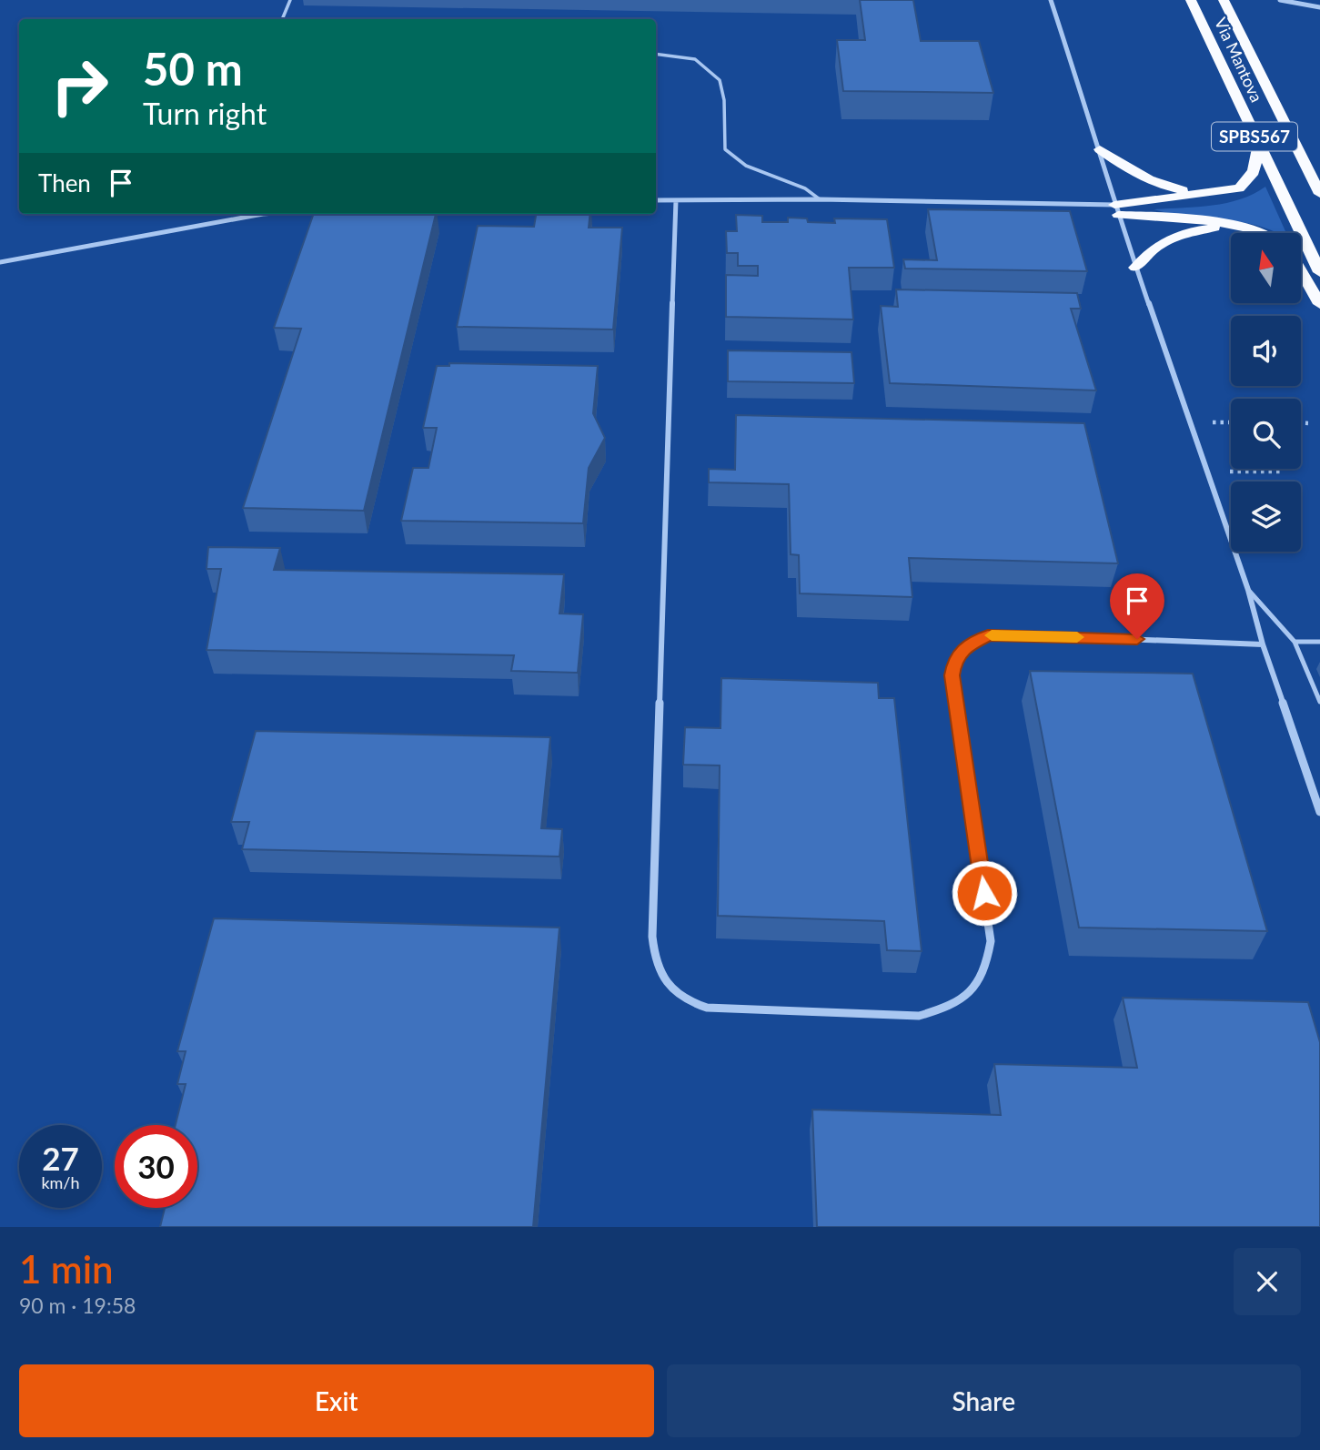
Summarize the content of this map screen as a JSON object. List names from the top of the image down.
{
  "streets": {
    "highway": ["Via Mantova", "SPBS567"]
  },
  "north": "top",
  "page": {
    "turn": ["50 m", "Turn right"],
    "then": "Then",
    "speed": "27 km/h",
    "limit": "30",
    "heading": ["1 min", "90 m · 19:58"],
    "buttons": ["Exit", "Share"]
  }
}
